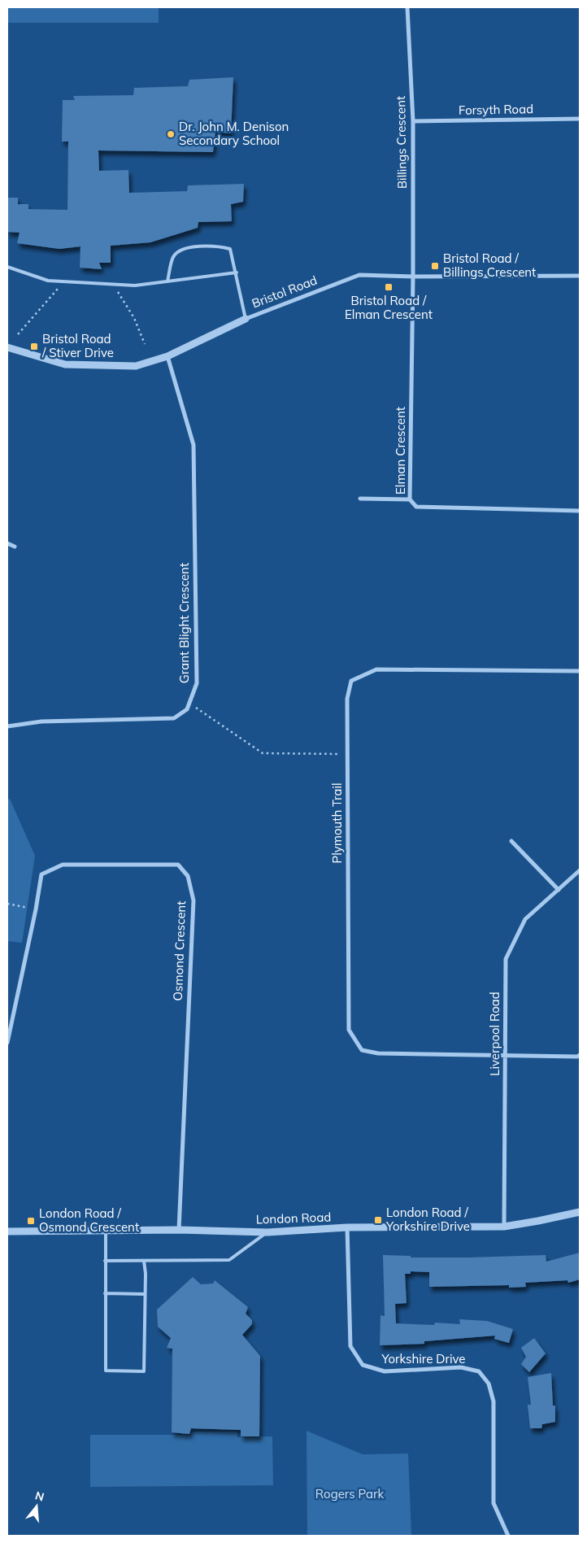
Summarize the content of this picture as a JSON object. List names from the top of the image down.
{
  "streets": {
    "street": [
      "Forsyth Road",
      "Billings Crescent",
      "Bristol Road",
      "Elman Crescent",
      "Grant Blight Crescent",
      "Plymouth Trail",
      "Osmond Crescent",
      "Liverpool Road",
      "London Road",
      "Yorkshire Drive"
    ]
  },
  "crossings": [
    ["Forsyth Road", "Billings Crescent"],
    ["Billings Crescent", "Bristol Road"],
    ["Billings Crescent", "Elman Crescent"],
    ["Bristol Road", "Elman Crescent"],
    ["Bristol Road", "Grant Blight Crescent"],
    ["Plymouth Trail", "Liverpool Road"],
    ["Osmond Crescent", "London Road"],
    ["Liverpool Road", "London Road"],
    ["London Road", "Yorkshire Drive"]
  ],
  "parks": ["Rogers Park"],
  "places": {
    "other": ["Dr. John M. Denison Secondary School"],
    "transit": [
      "Bristol Road / Billings Crescent",
      "Bristol Road / Elman Crescent",
      "Bristol Road / Stiver Drive",
      "London Road / Yorkshire Drive",
      "London Road / Osmond Crescent"
    ]
  },
  "north": "top"
}
